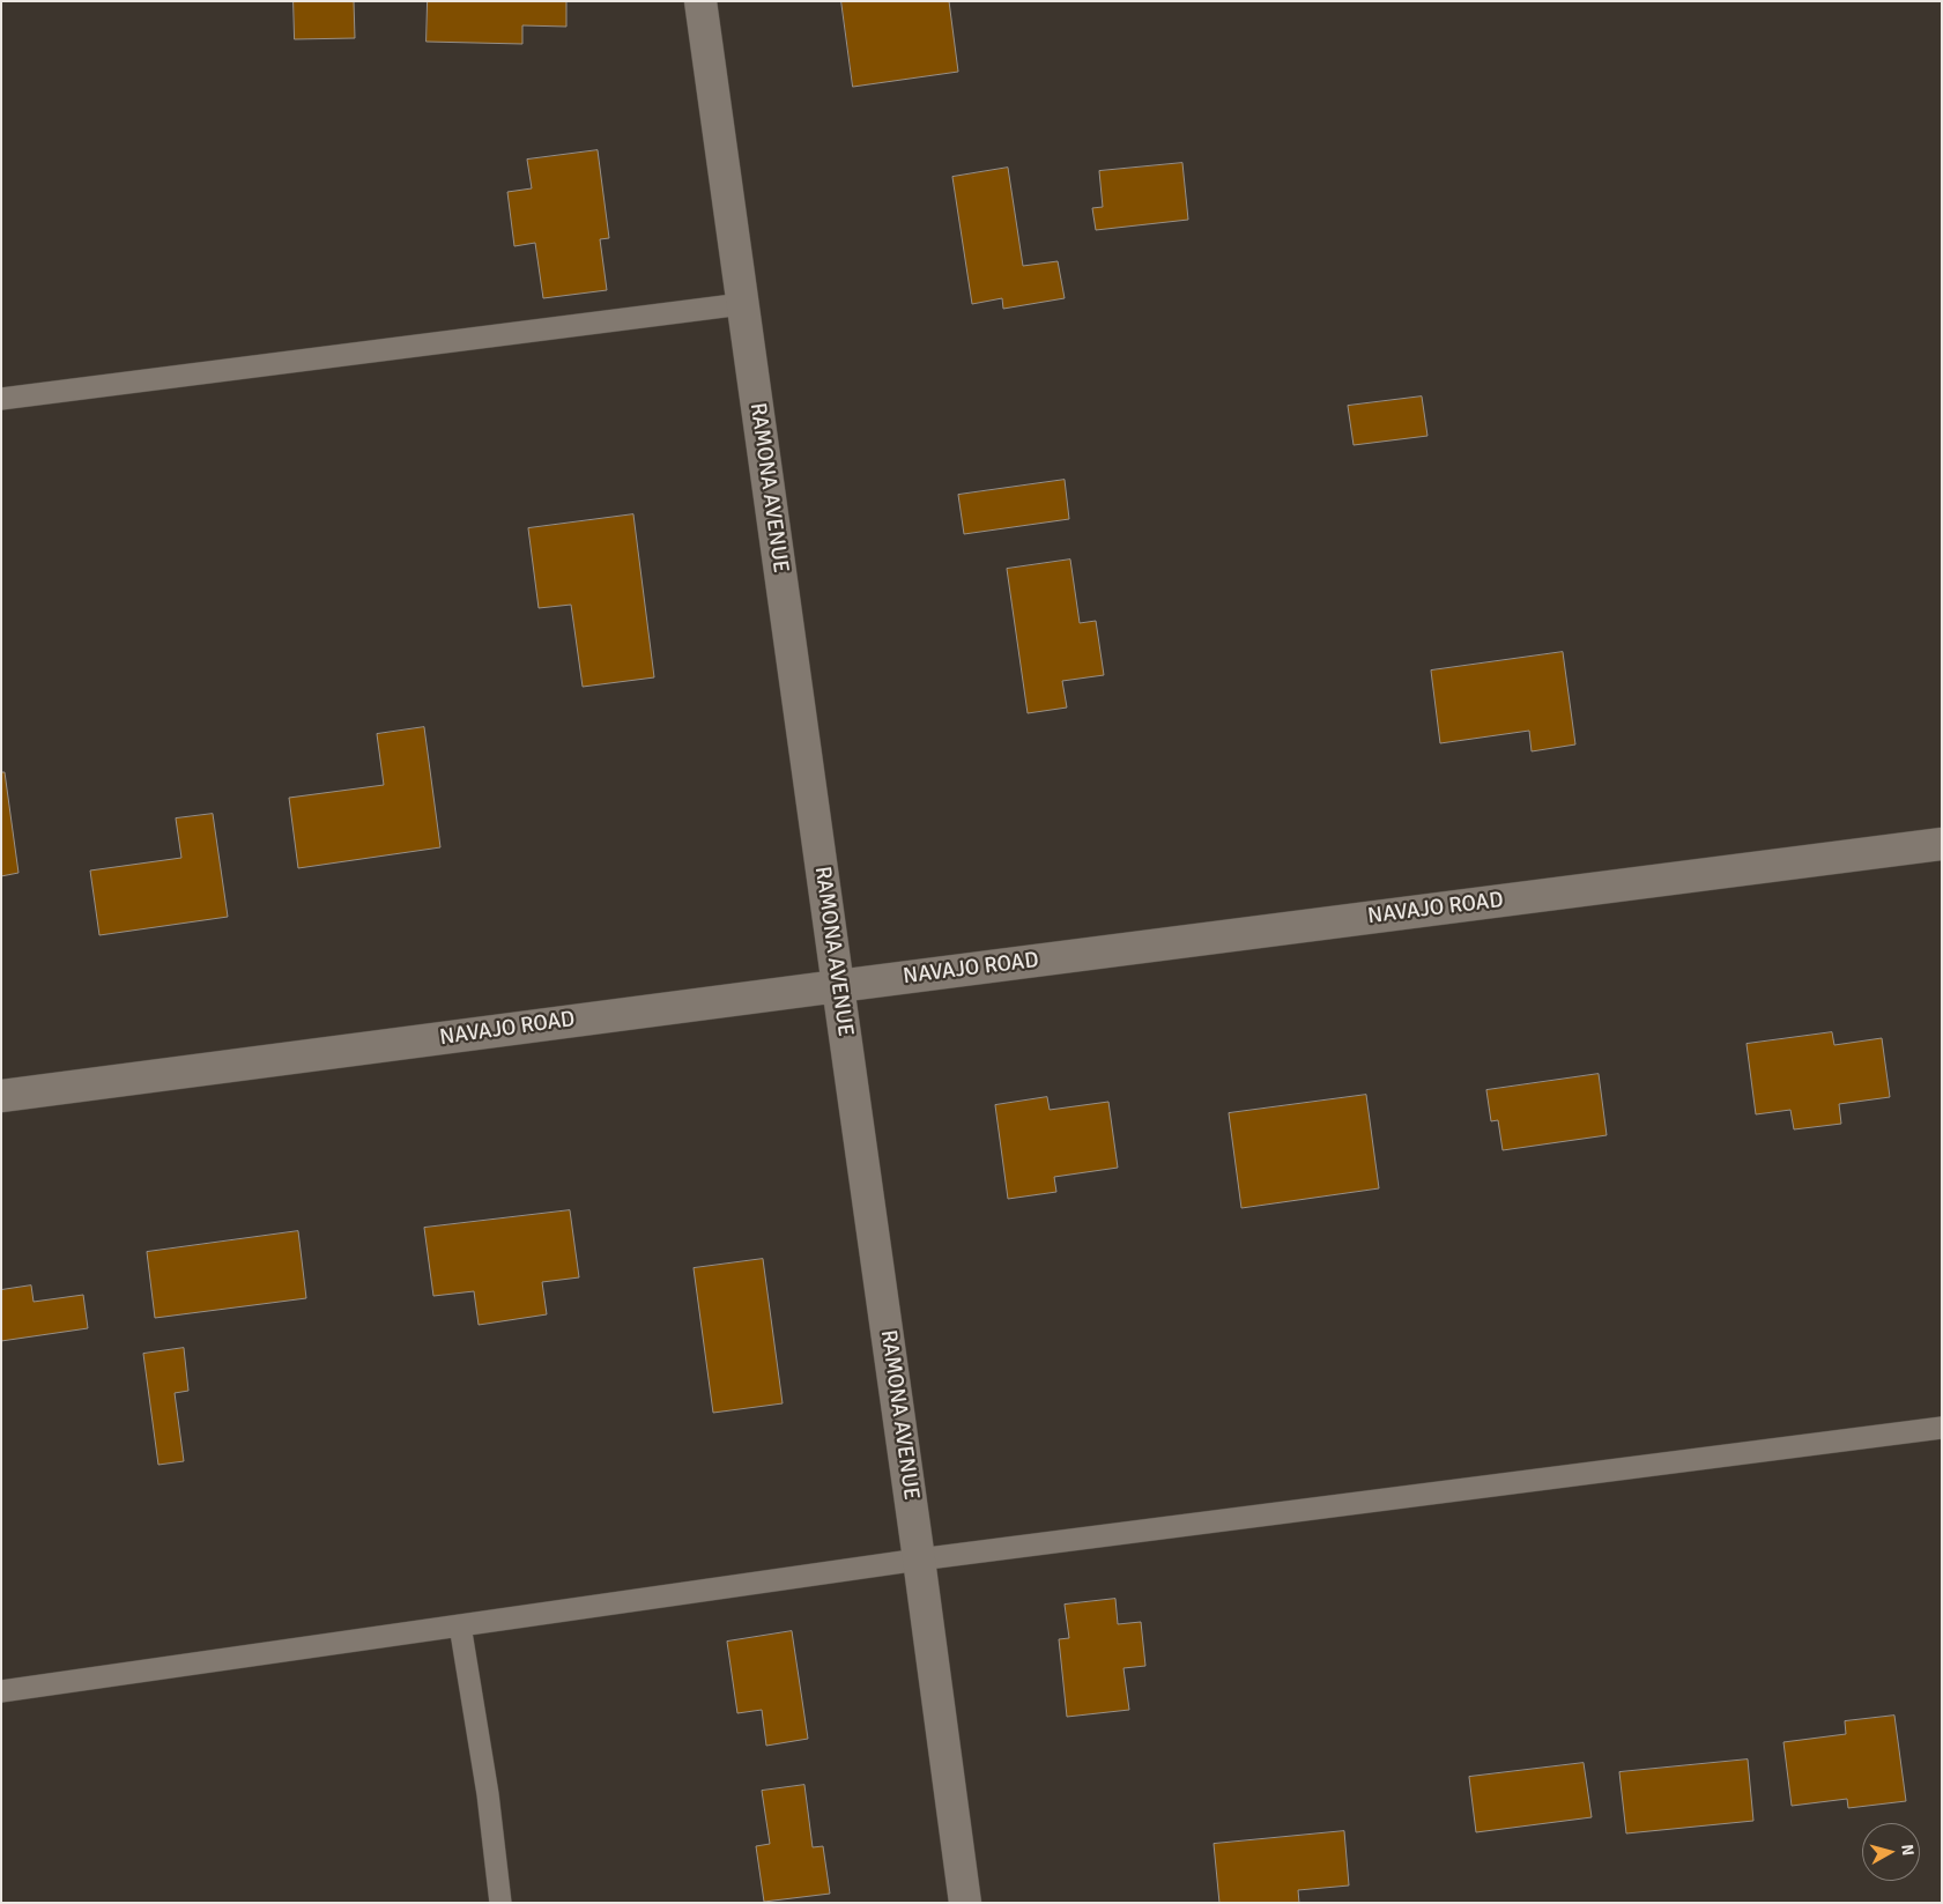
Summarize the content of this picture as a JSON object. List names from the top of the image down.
{
  "streets": {
    "main road": ["RAMONA AVENUE", "NAVAJO ROAD"]
  },
  "crossings": [
    ["RAMONA AVENUE", "NAVAJO ROAD"]
  ],
  "north": "right"
}
